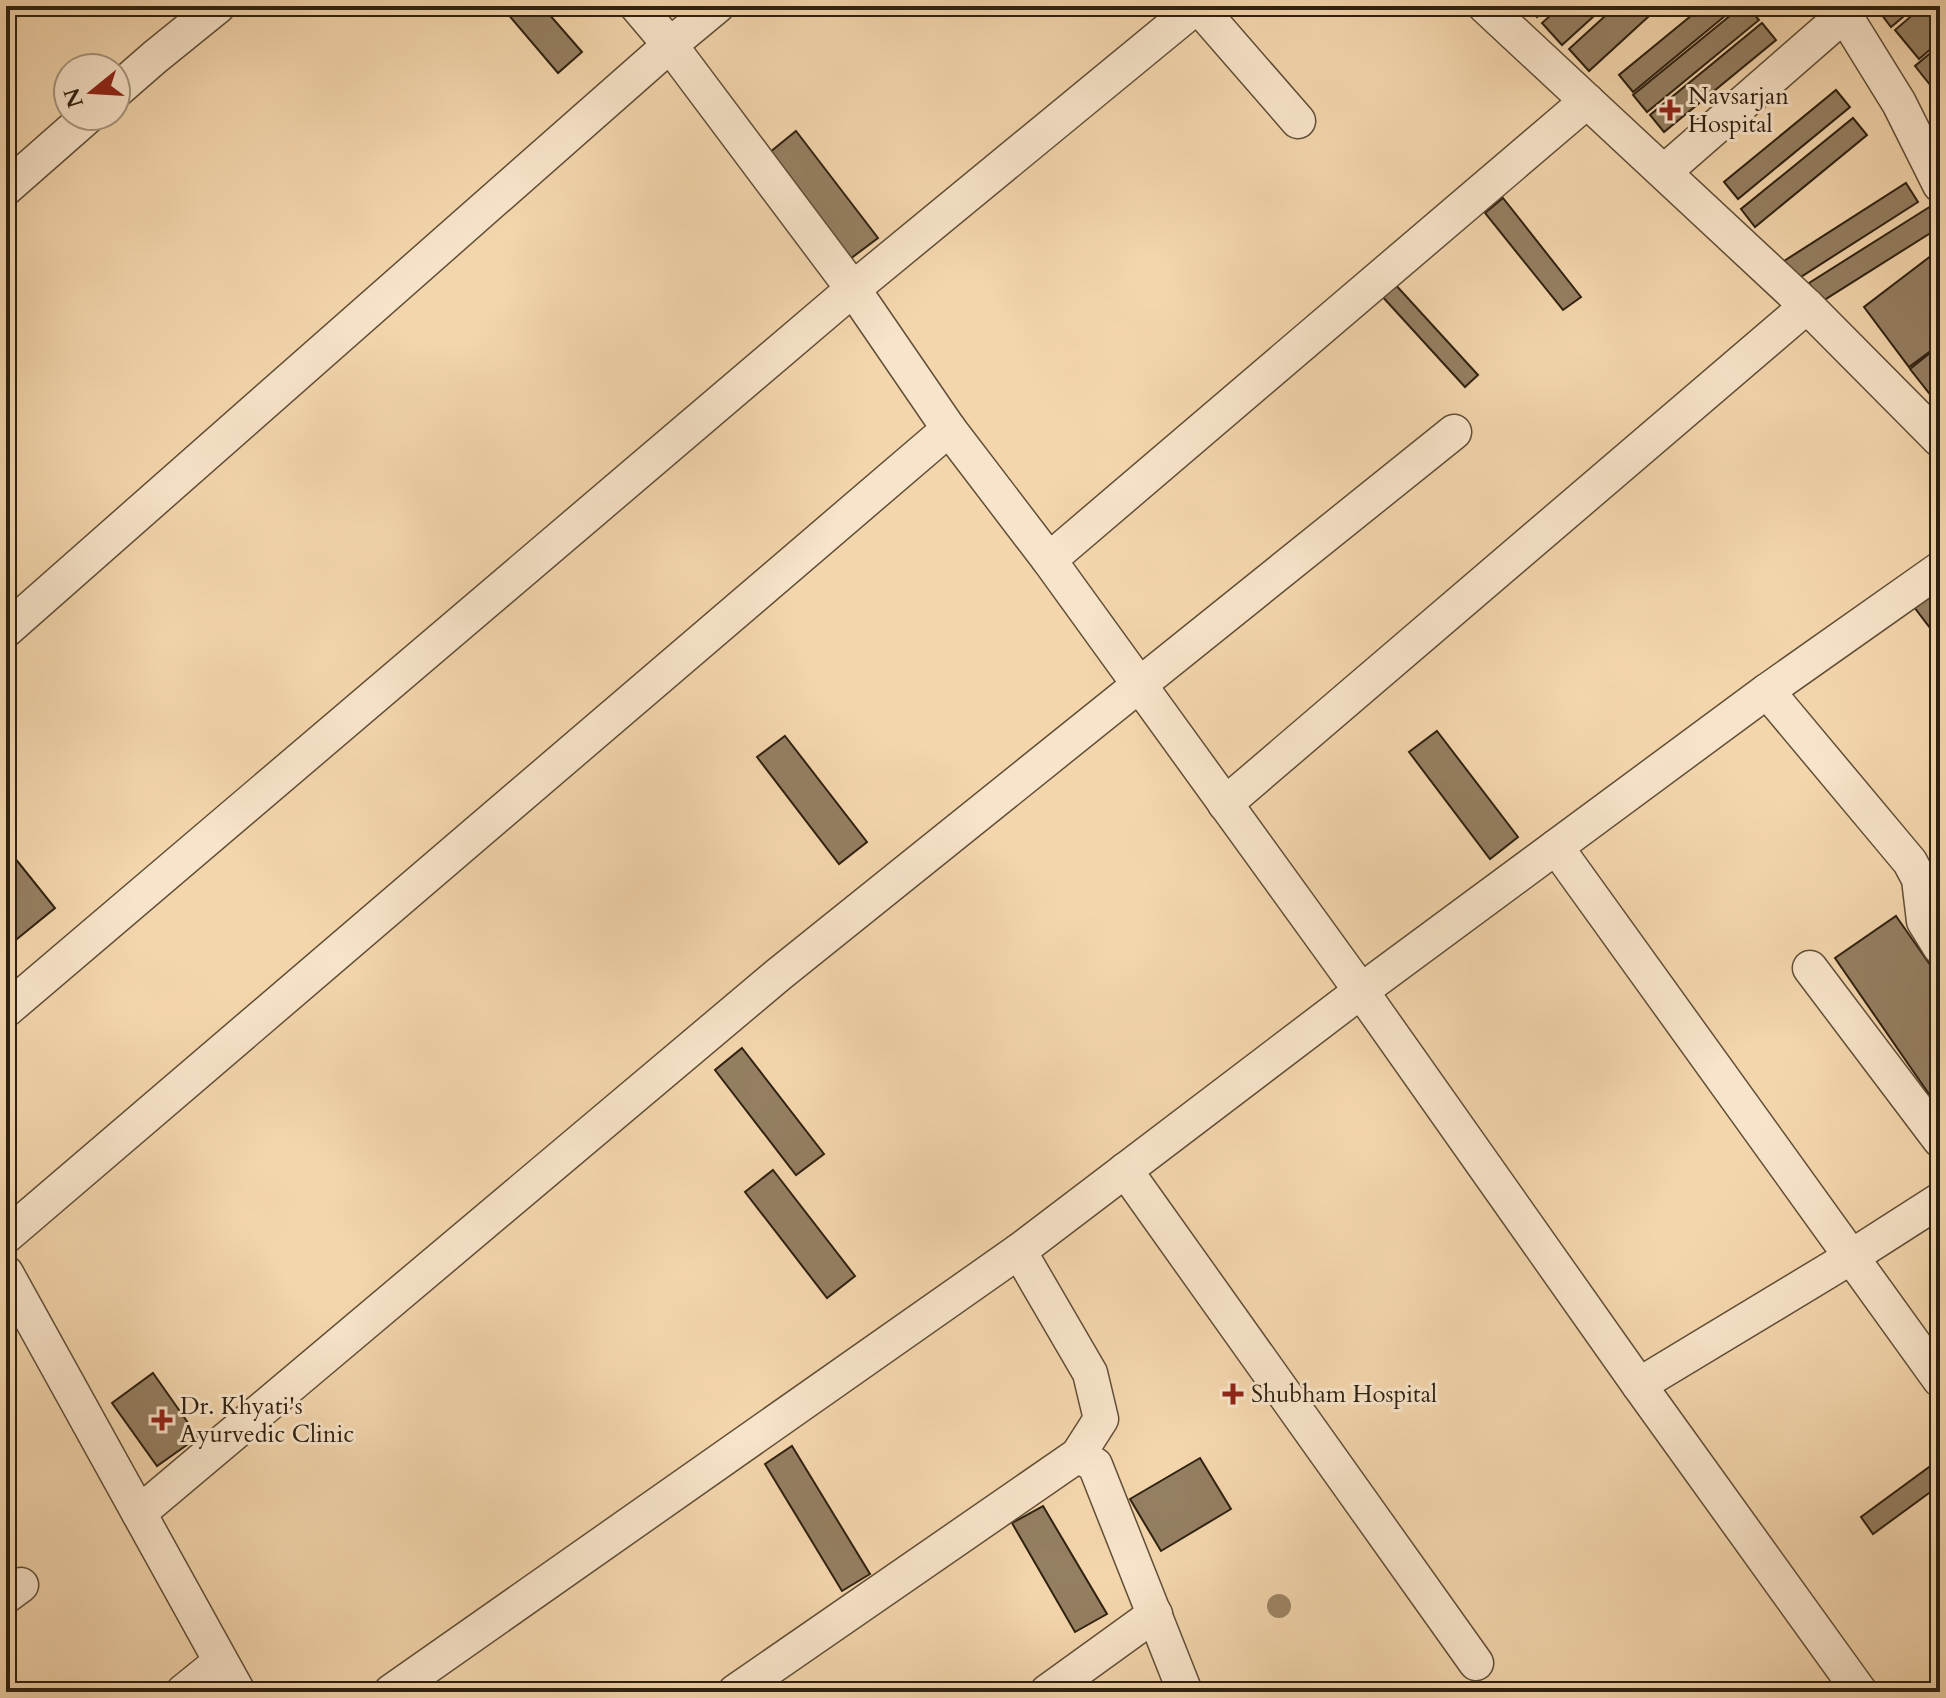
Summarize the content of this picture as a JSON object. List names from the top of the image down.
{
  "places": {
    "health": ["Navsarjan Hospital", "Shubham Hospital", "Dr. Khyati's Ayurvedic Clinic"]
  },
  "north": "left"
}
